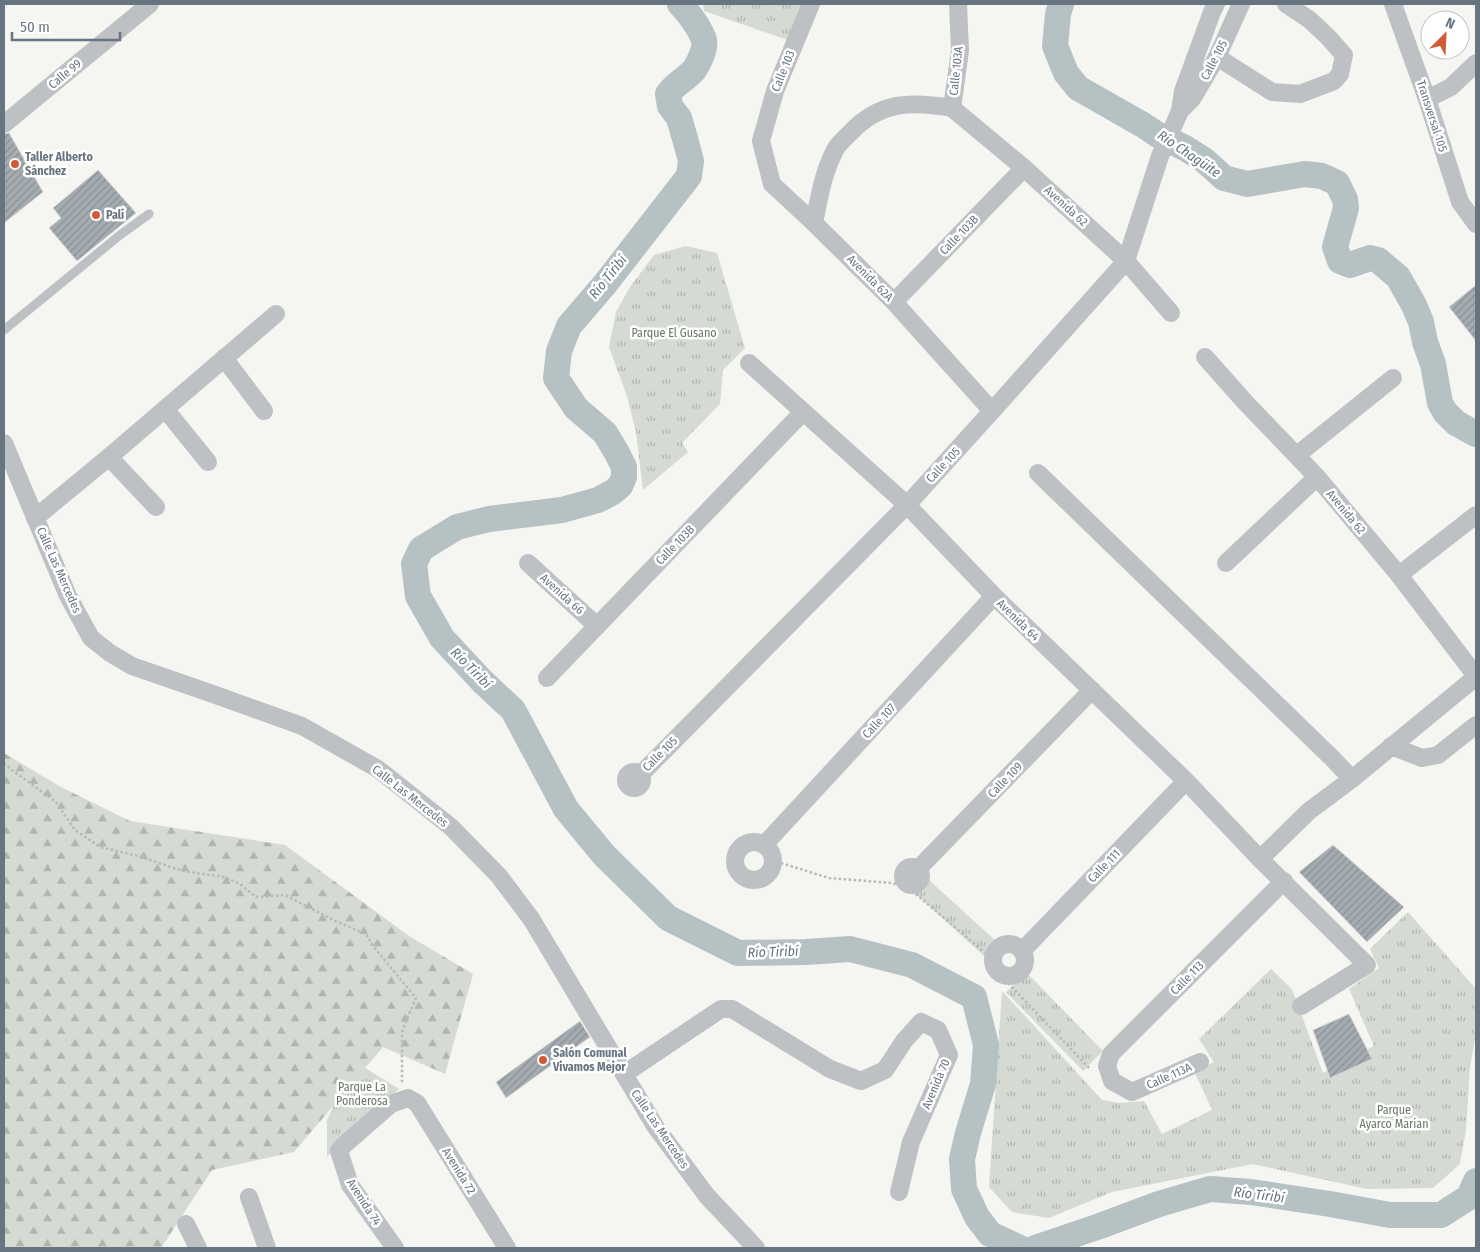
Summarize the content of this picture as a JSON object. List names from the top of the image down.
{
  "streets": {
    "street": [
      "Calle 105",
      "Calle 103",
      "Calle 103A",
      "Calle 99",
      "Transversal 105",
      "Avenida 62",
      "Calle 103B",
      "Avenida 62A",
      "Calle Las Mercedes",
      "Avenida 66",
      "Avenida 64",
      "Calle 107",
      "Calle 109",
      "Calle 111",
      "Calle 113",
      "Calle 113A",
      "Avenida 70",
      "Avenida 72",
      "Avenida 74"
    ]
  },
  "crossings": [
    ["Calle 105", "Avenida 62"],
    ["Calle 105", "Avenida 62A"],
    ["Calle 105", "Avenida 64"],
    ["Calle 103", "Avenida 62A"],
    ["Calle 103A", "Avenida 62"],
    ["Calle 103A", "Avenida 62A"],
    ["Avenida 62", "Calle 103B"],
    ["Calle 103B", "Avenida 62A"],
    ["Calle 103B", "Avenida 66"],
    ["Calle 103B", "Avenida 64"],
    ["Calle Las Mercedes", "Avenida 70"],
    ["Avenida 64", "Calle 107"],
    ["Avenida 64", "Calle 109"],
    ["Avenida 64", "Calle 111"],
    ["Avenida 64", "Calle 113"],
    ["Calle 113", "Calle 113A"],
    ["Avenida 72", "Avenida 74"]
  ],
  "water": ["Río Chagüite", "Río Tiribí"],
  "parks": ["Parque El Gusano", "Parque La Ponderosa", "Parque Ayarco Marian"],
  "places": ["Taller Alberto Sánchez", "Palí", "Salón Comunal Vivamos Mejor"],
  "scale_bar": "50 m",
  "north": "top right"
}
